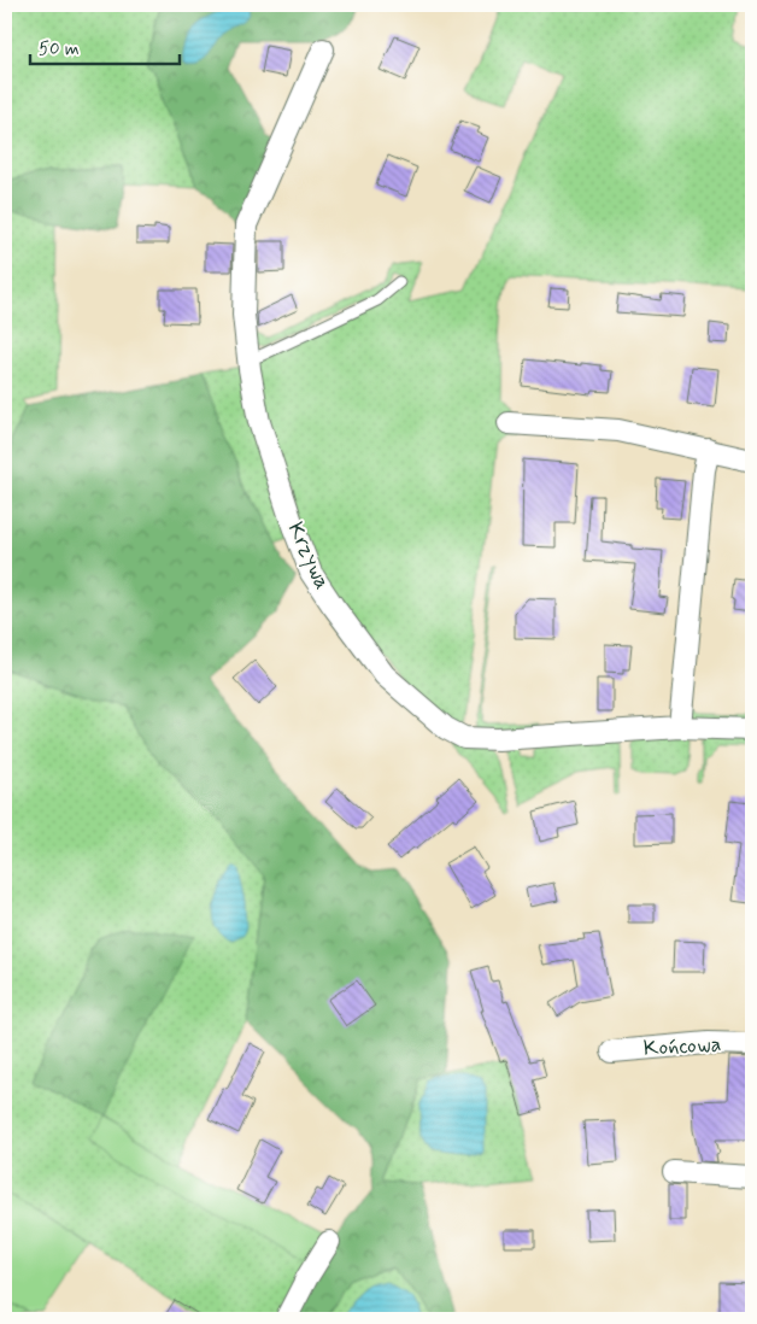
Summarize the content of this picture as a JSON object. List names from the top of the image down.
{
  "streets": {
    "street": ["Krzywa", "Końcowa"]
  },
  "scale_bar": "50 m"
}
